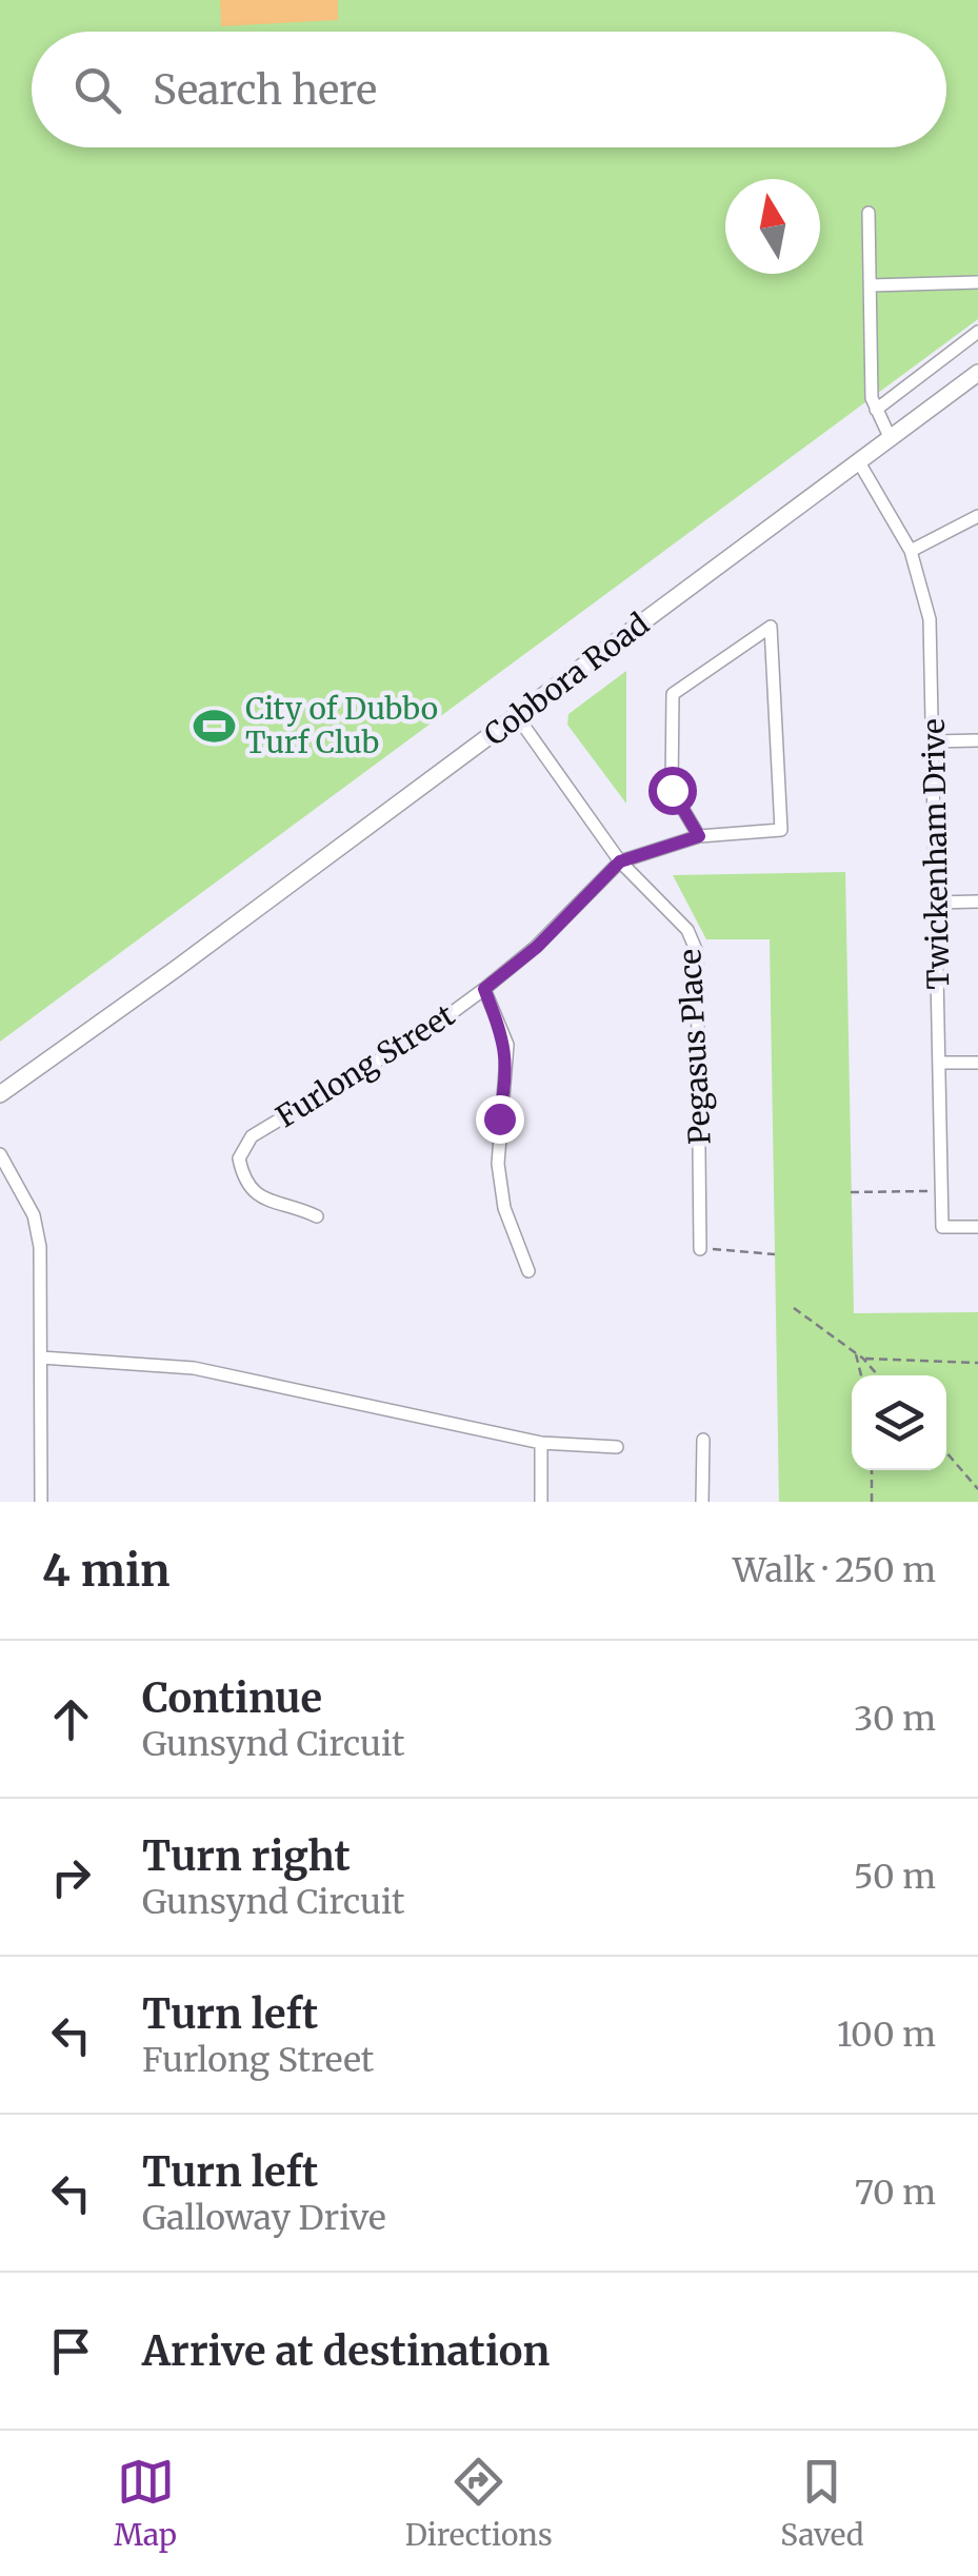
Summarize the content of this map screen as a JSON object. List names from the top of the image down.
{
  "streets": {
    "main road": ["Cobbora Road"],
    "street": ["Twickenham Drive", "Pegasus Place", "Furlong Street"]
  },
  "crossings": [
    ["Cobbora Road", "Twickenham Drive"],
    ["Cobbora Road", "Pegasus Place"],
    ["Pegasus Place", "Furlong Street"]
  ],
  "places": {
    "sports": ["City of Dubbo Turf Club"]
  },
  "north": "top",
  "page": {
    "search": "Search here",
    "heading": ["4 min", "Walk · 250 m"],
    "list": [
      ["Continue", "Gunsynd Circuit", "30 m"],
      ["Turn right", "Gunsynd Circuit", "50 m"],
      ["Turn left", "Furlong Street", "100 m"],
      ["Turn left", "Galloway Drive", "70 m"],
      "Arrive at destination"
    ],
    "nav": ["Map", "Directions", "Saved"]
  }
}
